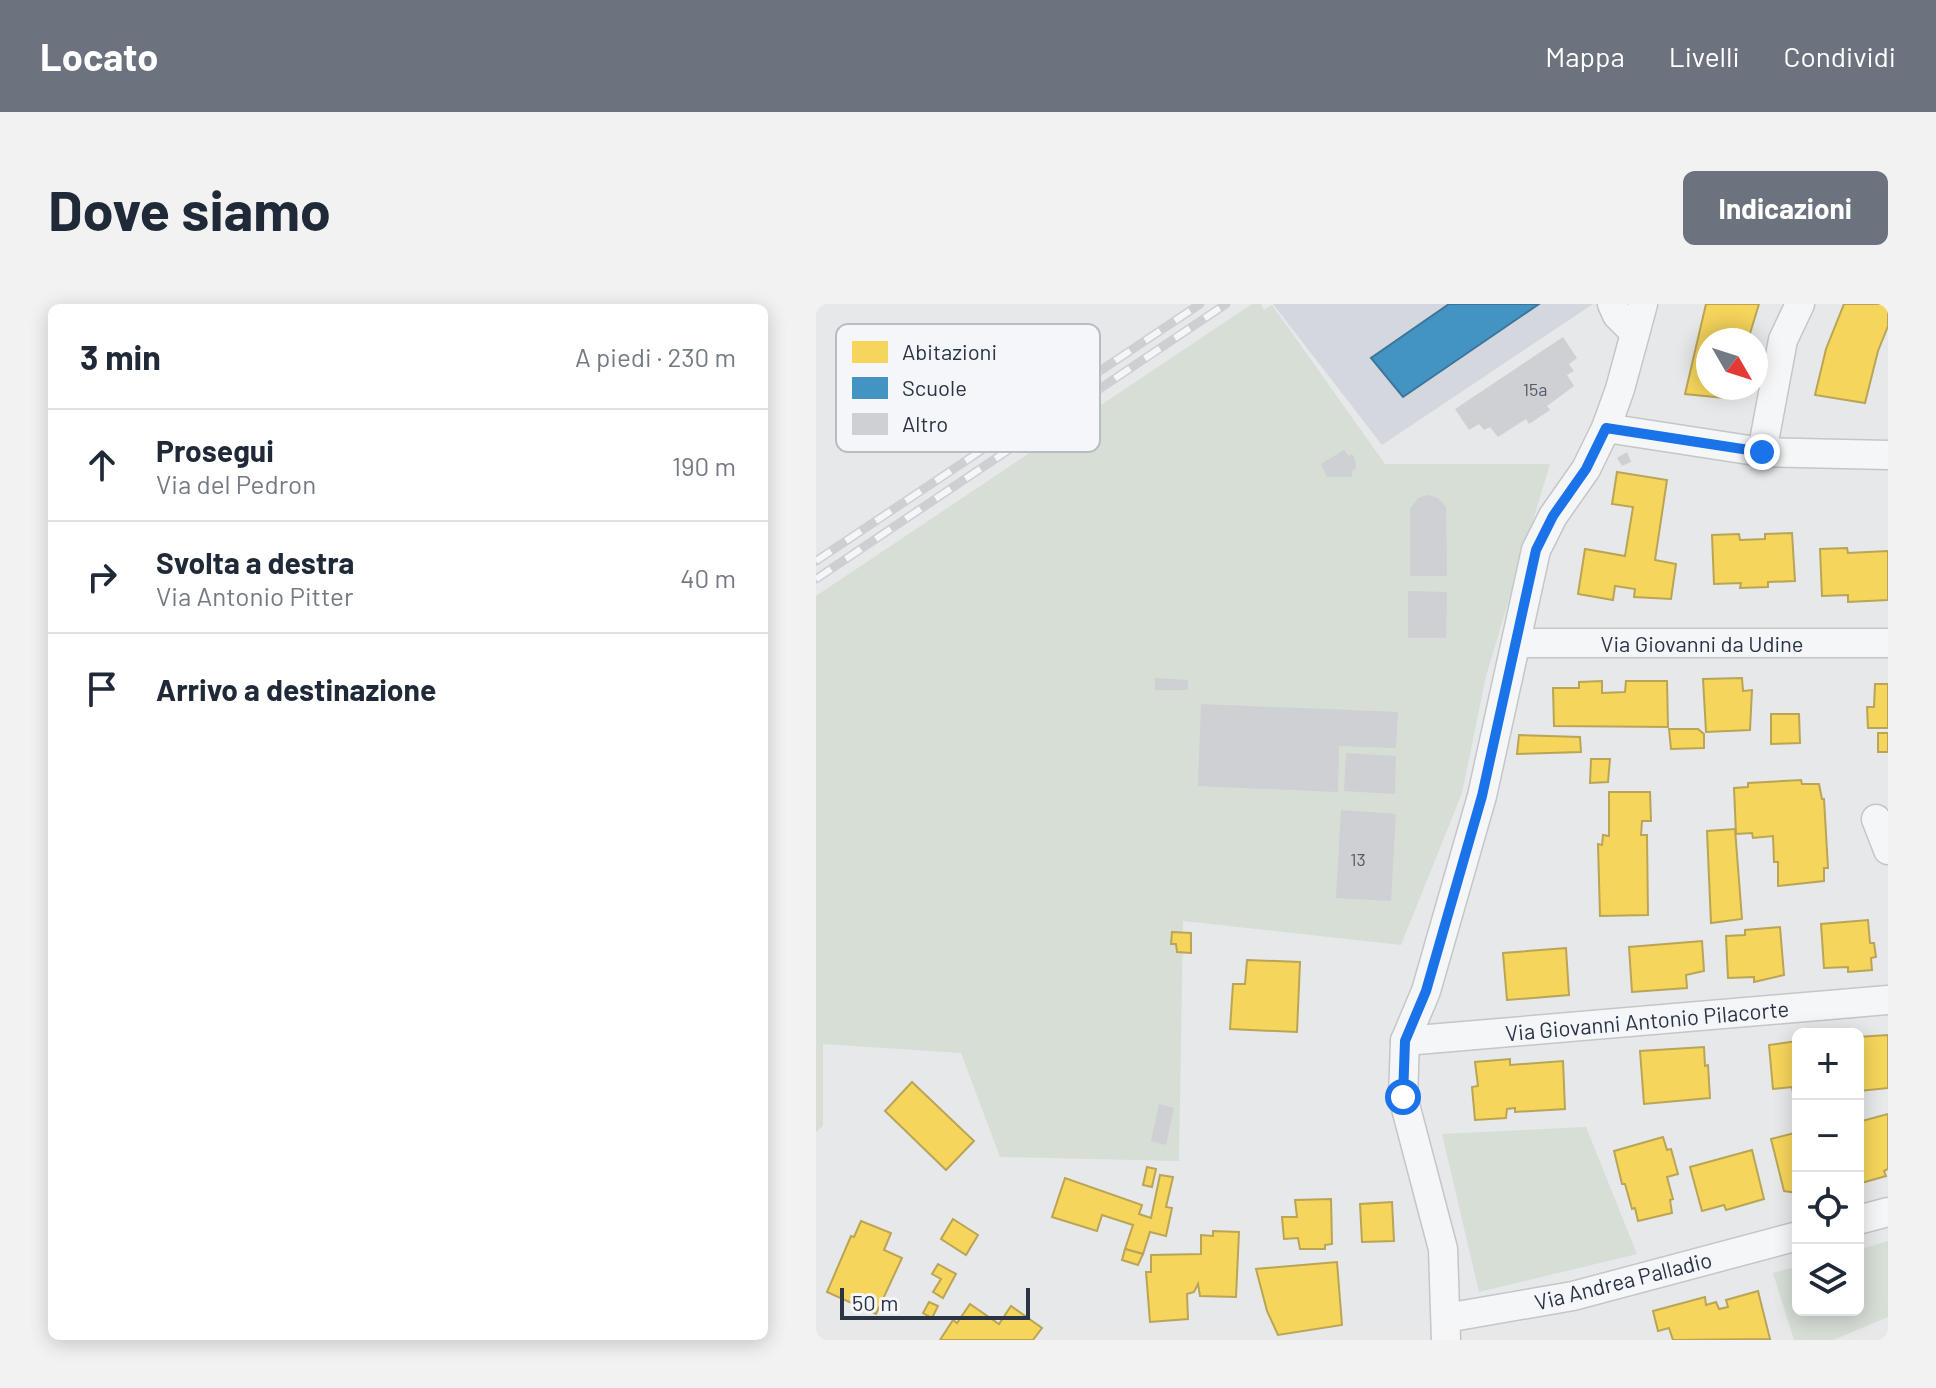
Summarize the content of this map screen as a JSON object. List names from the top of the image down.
{
  "streets": {
    "street": ["Via Giovanni da Udine", "Via Giovanni Antonio Pilacorte", "Via Andrea Palladio"]
  },
  "house_numbers": ["15a", "13"],
  "legend": ["Abitazioni", "Scuole", "Altro"],
  "scale_bar": "50 m",
  "north": "bottom right",
  "page": {
    "header": "Locato",
    "nav": ["Mappa", "Livelli", "Condividi"],
    "buttons": "Indicazioni",
    "title": "Dove siamo",
    "heading": ["3 min", "A piedi · 230 m"],
    "list": [
      ["Prosegui", "Via del Pedron", "190 m"],
      ["Svolta a destra", "Via Antonio Pitter", "40 m"],
      "Arrivo a destinazione"
    ],
    "map_buttons": ["+", "−"],
    "scale": "50 m"
  }
}
